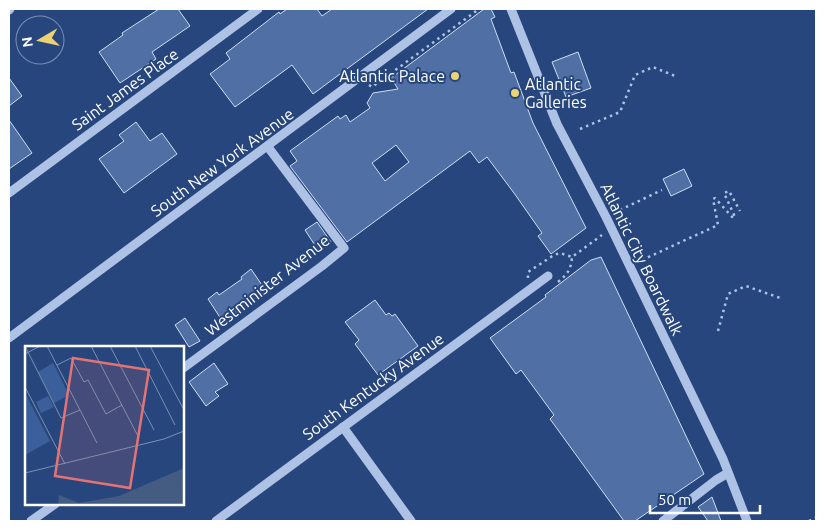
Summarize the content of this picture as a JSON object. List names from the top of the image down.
{
  "streets": {
    "street": [
      "Saint James Place",
      "South New York Avenue",
      "Atlantic City Boardwalk",
      "Westminister Avenue",
      "South Kentucky Avenue"
    ]
  },
  "crossings": [
    ["South New York Avenue", "Westminister Avenue"]
  ],
  "places": ["Atlantic Palace", "Atlantic Galleries"],
  "scale_bar": "50 m",
  "north": "left"
}
